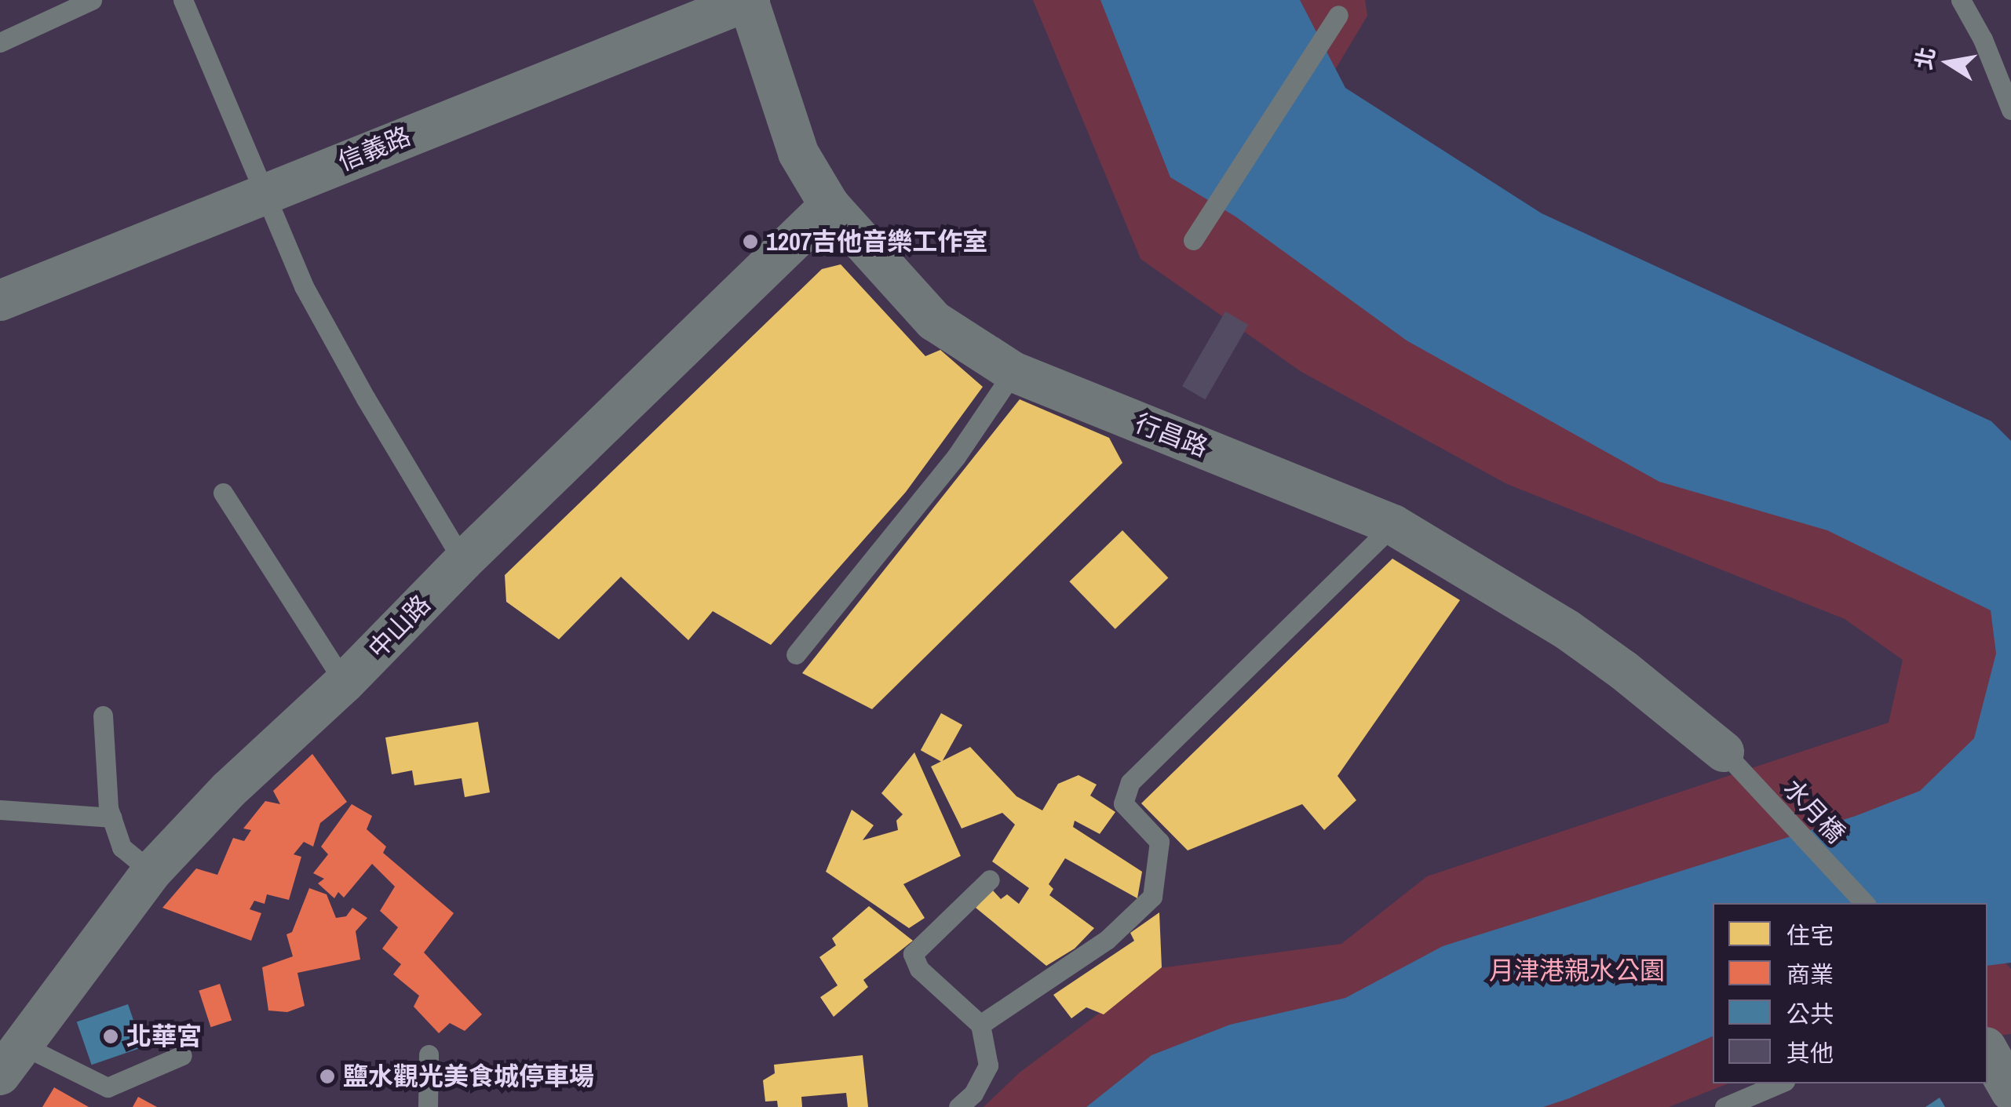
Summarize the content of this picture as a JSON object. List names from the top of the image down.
{
  "streets": {
    "street": ["信義路", "行昌路", "中山路"],
    "lane": ["水月橋"]
  },
  "crossings": [
    ["信義路", "行昌路"],
    ["行昌路", "中山路"],
    ["行昌路", "水月橋"]
  ],
  "parks": ["月津港親水公園"],
  "places": ["1207吉他音樂工作室", "北華宮", "鹽水觀光美食城停車場"],
  "legend": [
    "住宅",
    "商業",
    "公共",
    "其他"
  ],
  "north": "left"
}
